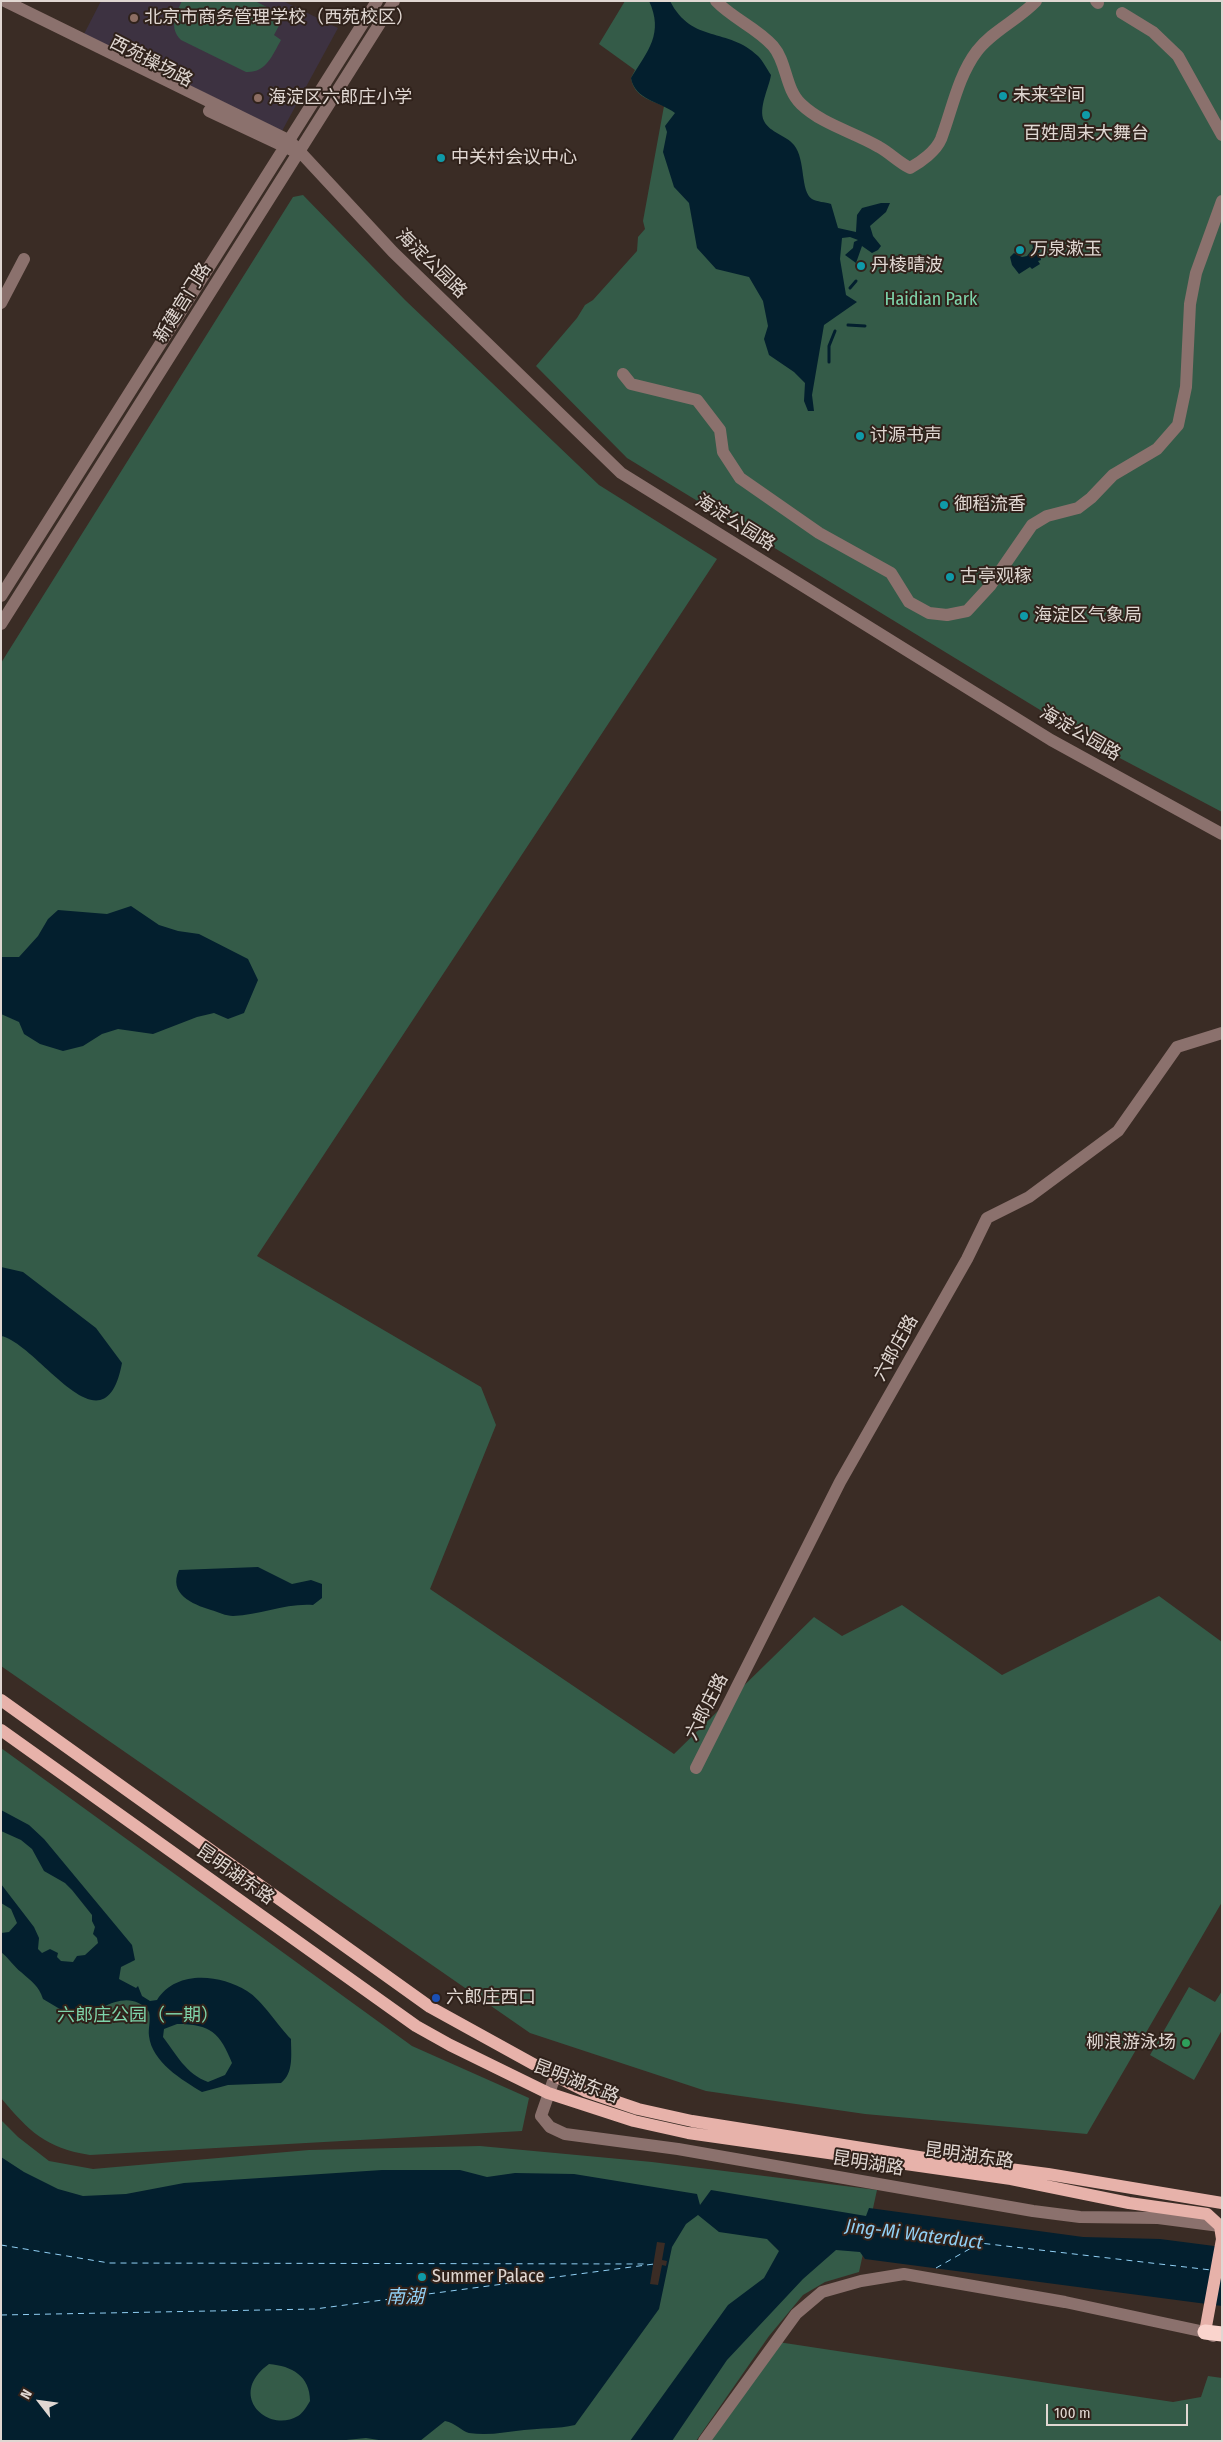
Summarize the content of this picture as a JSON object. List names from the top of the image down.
{
  "streets": {
    "main road": ["昆明湖东路"],
    "street": [
      "西苑操场路",
      "海淀公园路",
      "新建宫门路",
      "六郎庄路",
      "昆明湖路"
    ]
  },
  "crossings": [
    ["西苑操场路", "海淀公园路"],
    ["西苑操场路", "新建宫门路"],
    ["海淀公园路", "新建宫门路"],
    ["昆明湖东路", "昆明湖路"]
  ],
  "water": ["Jing-Mi Waterduct", "南湖"],
  "parks": ["Haidian Park", "六郎庄公园（一期）"],
  "places": [
    "北京市商务管理学校（西苑校区）",
    "未来空间",
    "海淀区六郎庄小学",
    "百姓周末大舞台",
    "中关村会议中心",
    "万泉漱玉",
    "丹棱晴波",
    "讨源书声",
    "御稻流香",
    "古亭观稼",
    "海淀区气象局",
    "六郎庄西口",
    "柳浪游泳场",
    "Summer Palace"
  ],
  "scale_bar": "100 m",
  "north": "top left"
}
